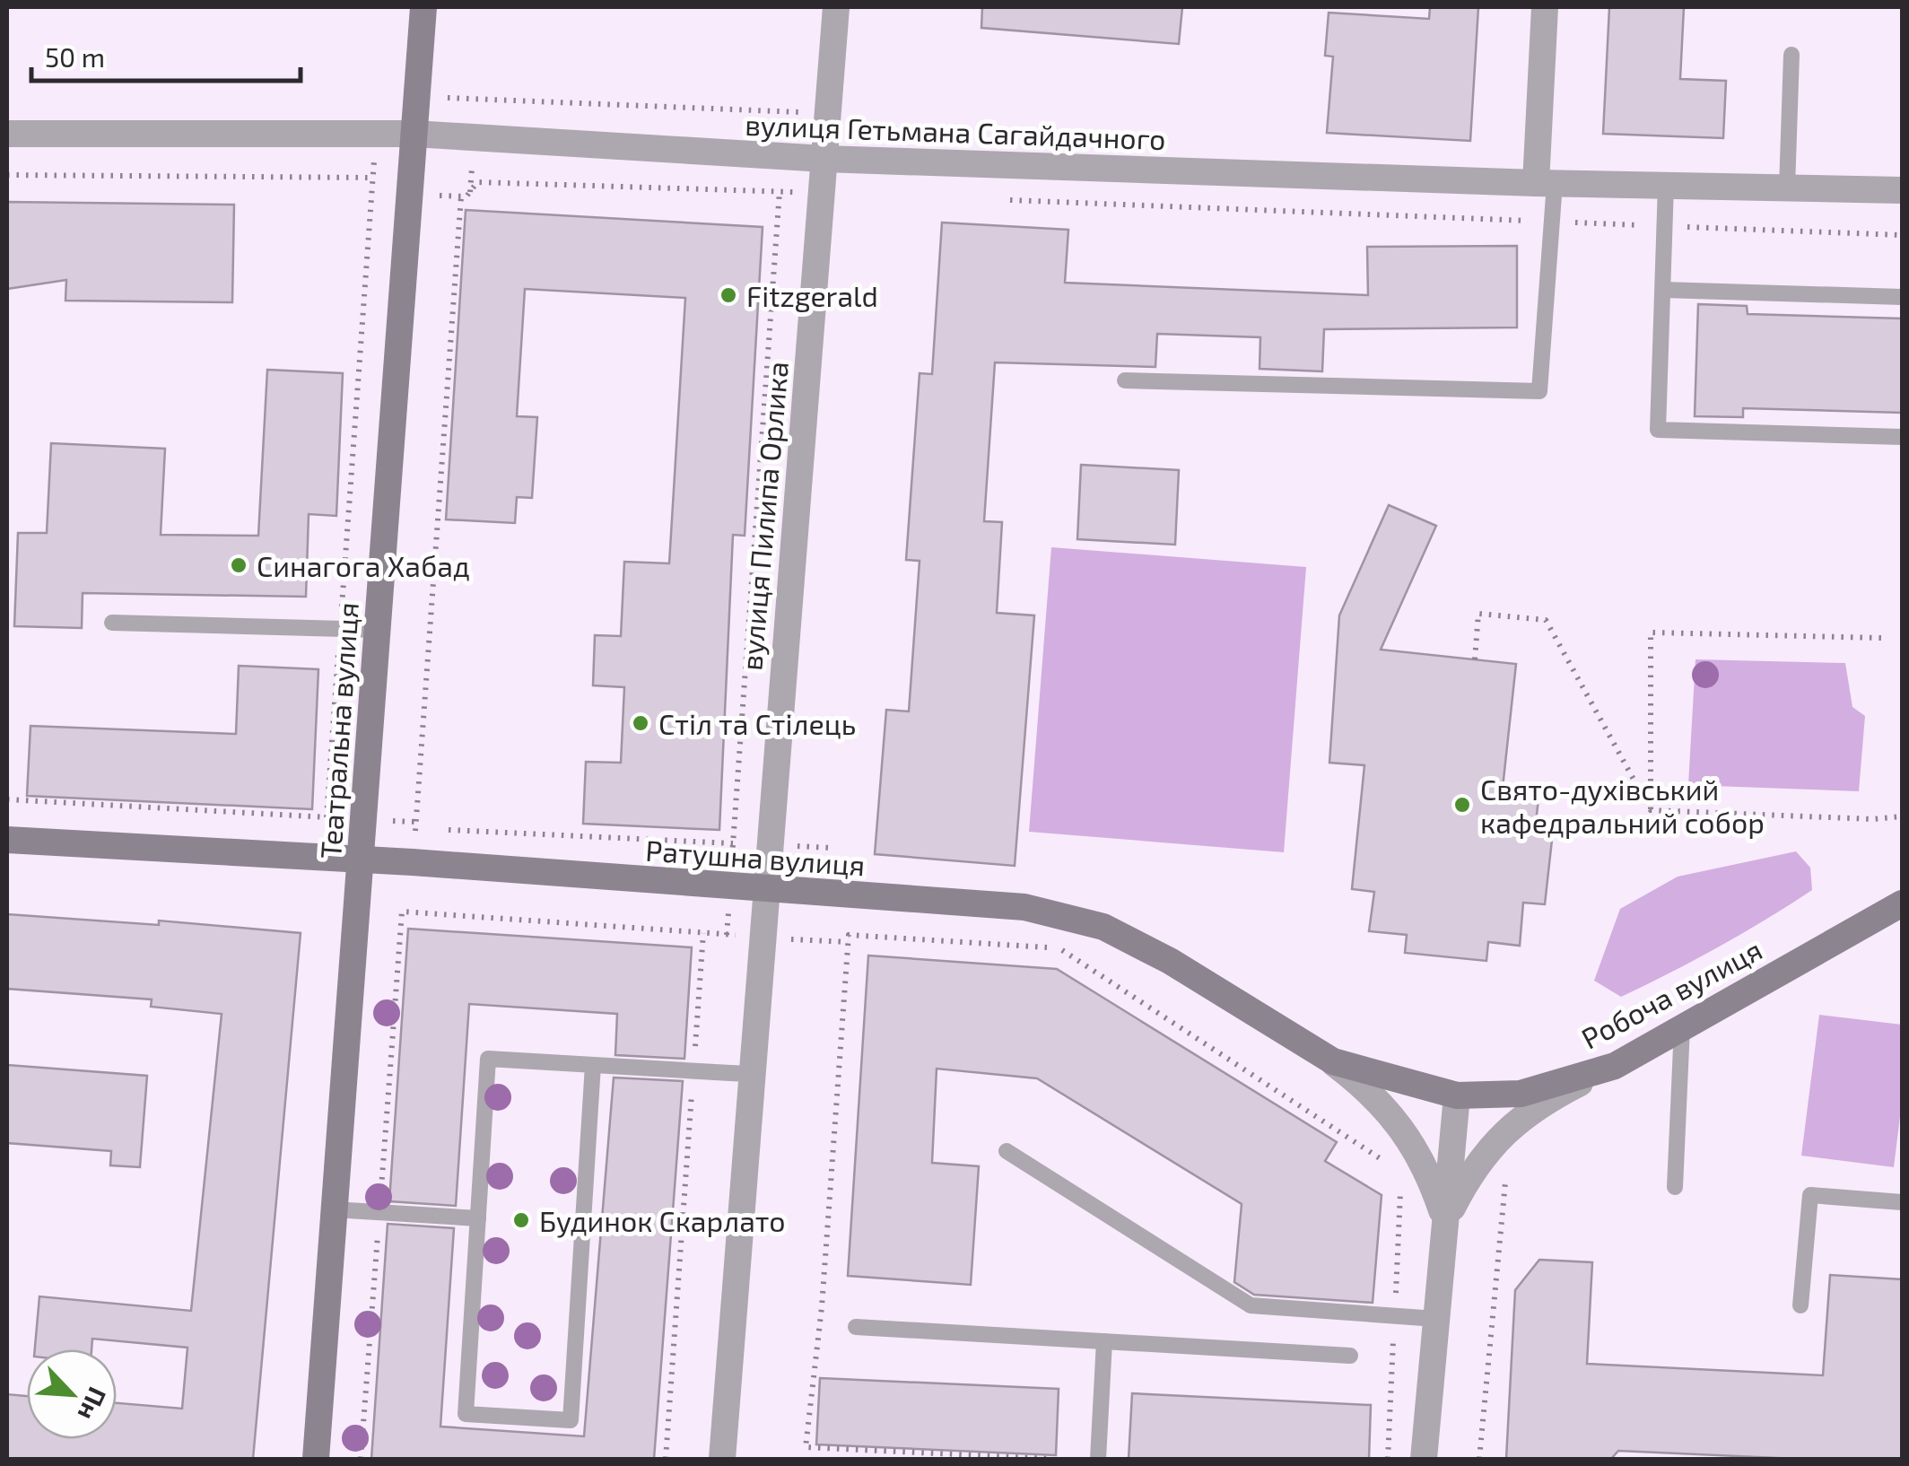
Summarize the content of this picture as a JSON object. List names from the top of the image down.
{
  "streets": {
    "street": [
      "вулиця Гетьмана Сагайдачного",
      "вулиця Пилипа Орлика",
      "Театральна вулиця",
      "Ратушна вулиця",
      "Робоча вулиця"
    ]
  },
  "crossings": [
    ["вулиця Гетьмана Сагайдачного", "вулиця Пилипа Орлика"],
    ["вулиця Гетьмана Сагайдачного", "Театральна вулиця"],
    ["вулиця Пилипа Орлика", "Ратушна вулиця"],
    ["Театральна вулиця", "Ратушна вулиця"],
    ["Ратушна вулиця", "Робоча вулиця"]
  ],
  "places": [
    "Fitzgerald",
    "Синагога Хабад",
    "Стіл та Стілець",
    "Свято-духівський кафедральний собор",
    "Будинок Скарлато"
  ],
  "scale_bar": "50 m",
  "north": "bottom right"
}
